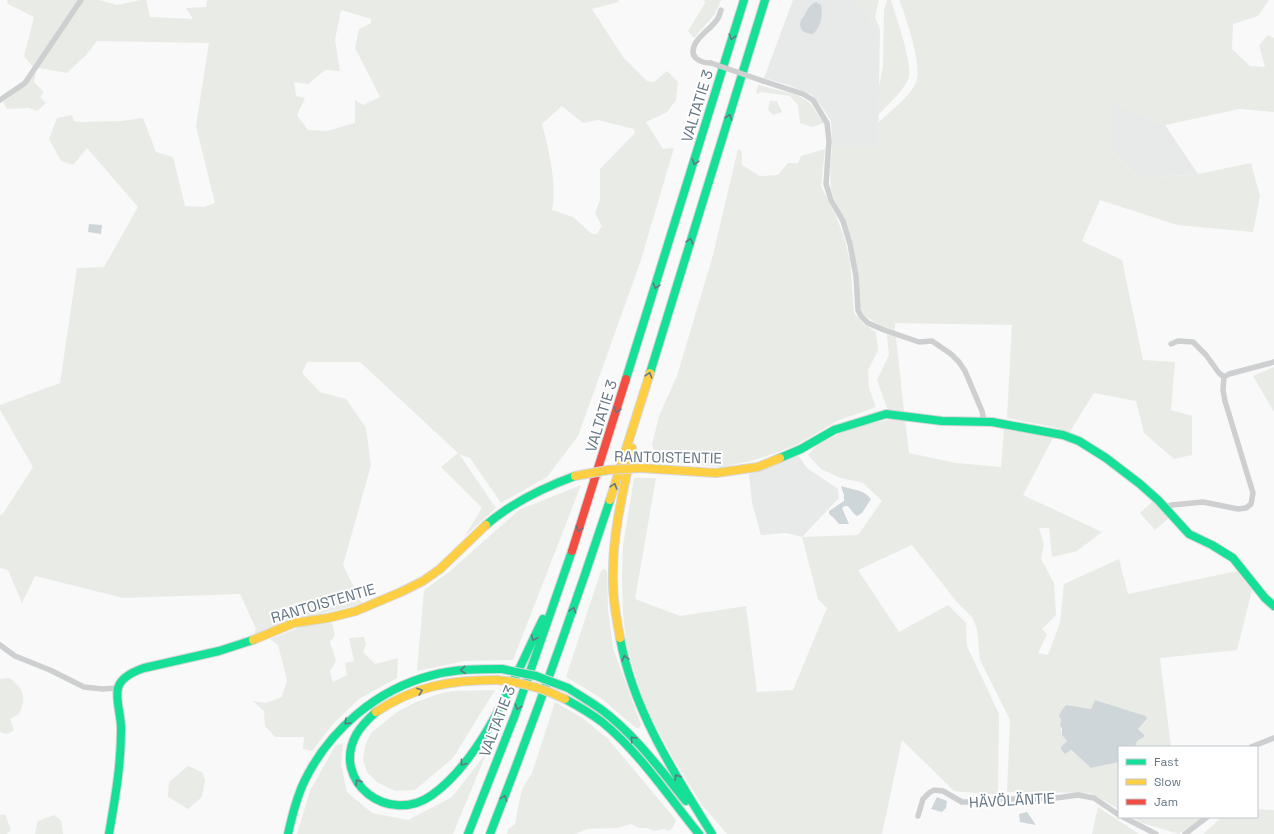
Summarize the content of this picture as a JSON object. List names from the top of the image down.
{
  "streets": {
    "main road": ["VALTATIE 3", "RANTOISTENTIE"],
    "street": ["HÄVÖLÄNTIE"]
  },
  "legend": ["Fast", "Slow", "Jam"]
}
